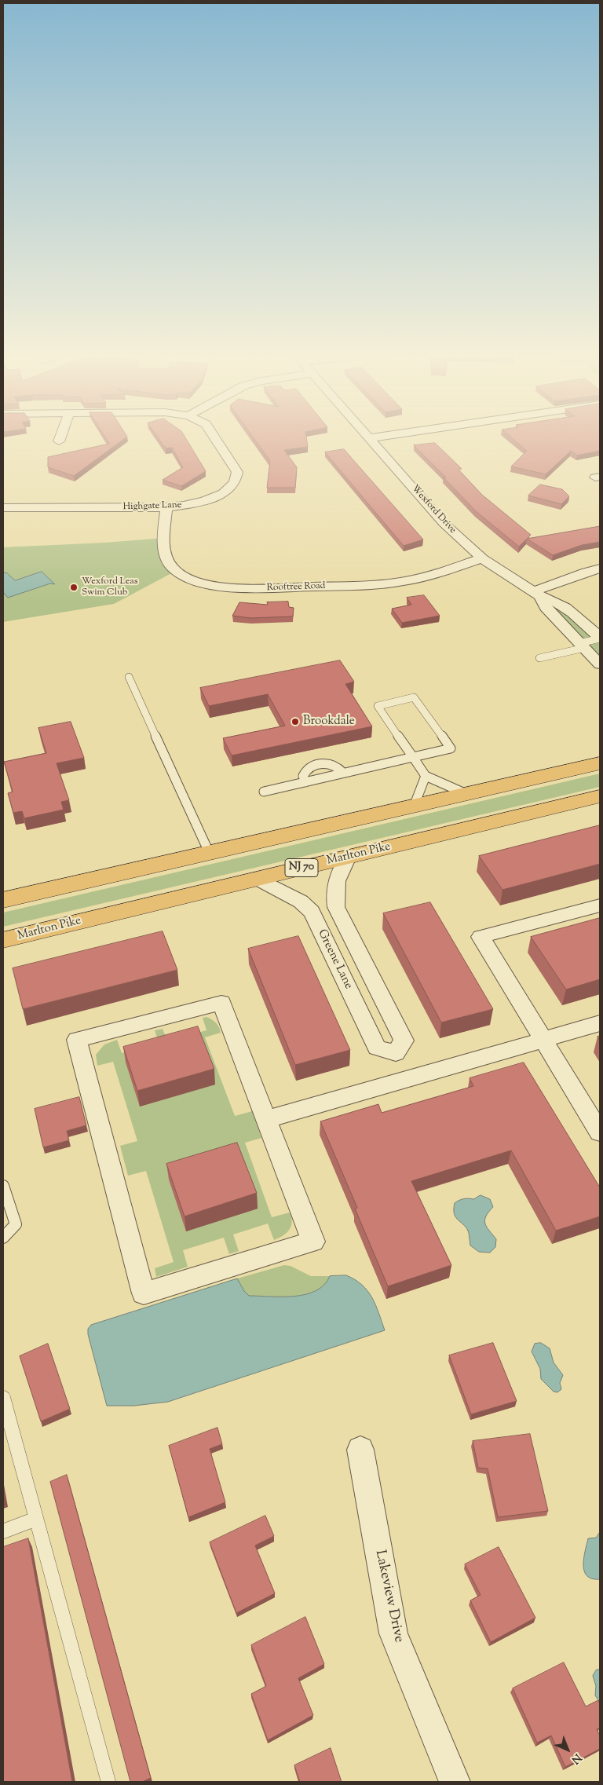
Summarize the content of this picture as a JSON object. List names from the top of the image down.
{
  "streets": {
    "highway": ["Marlton Pike", "NJ 70"],
    "street": [
      "Highgate Lane",
      "Wexford Drive",
      "Rooftree Road",
      "Greene Lane",
      "Lakeview Drive"
    ]
  },
  "crossings": [
    ["Highgate Lane", "Rooftree Road"],
    ["Wexford Drive", "Rooftree Road"],
    ["Marlton Pike", "Greene Lane"]
  ],
  "places": ["Wexford Leas Swim Club", "Brookdale"],
  "north": "bottom right"
}
